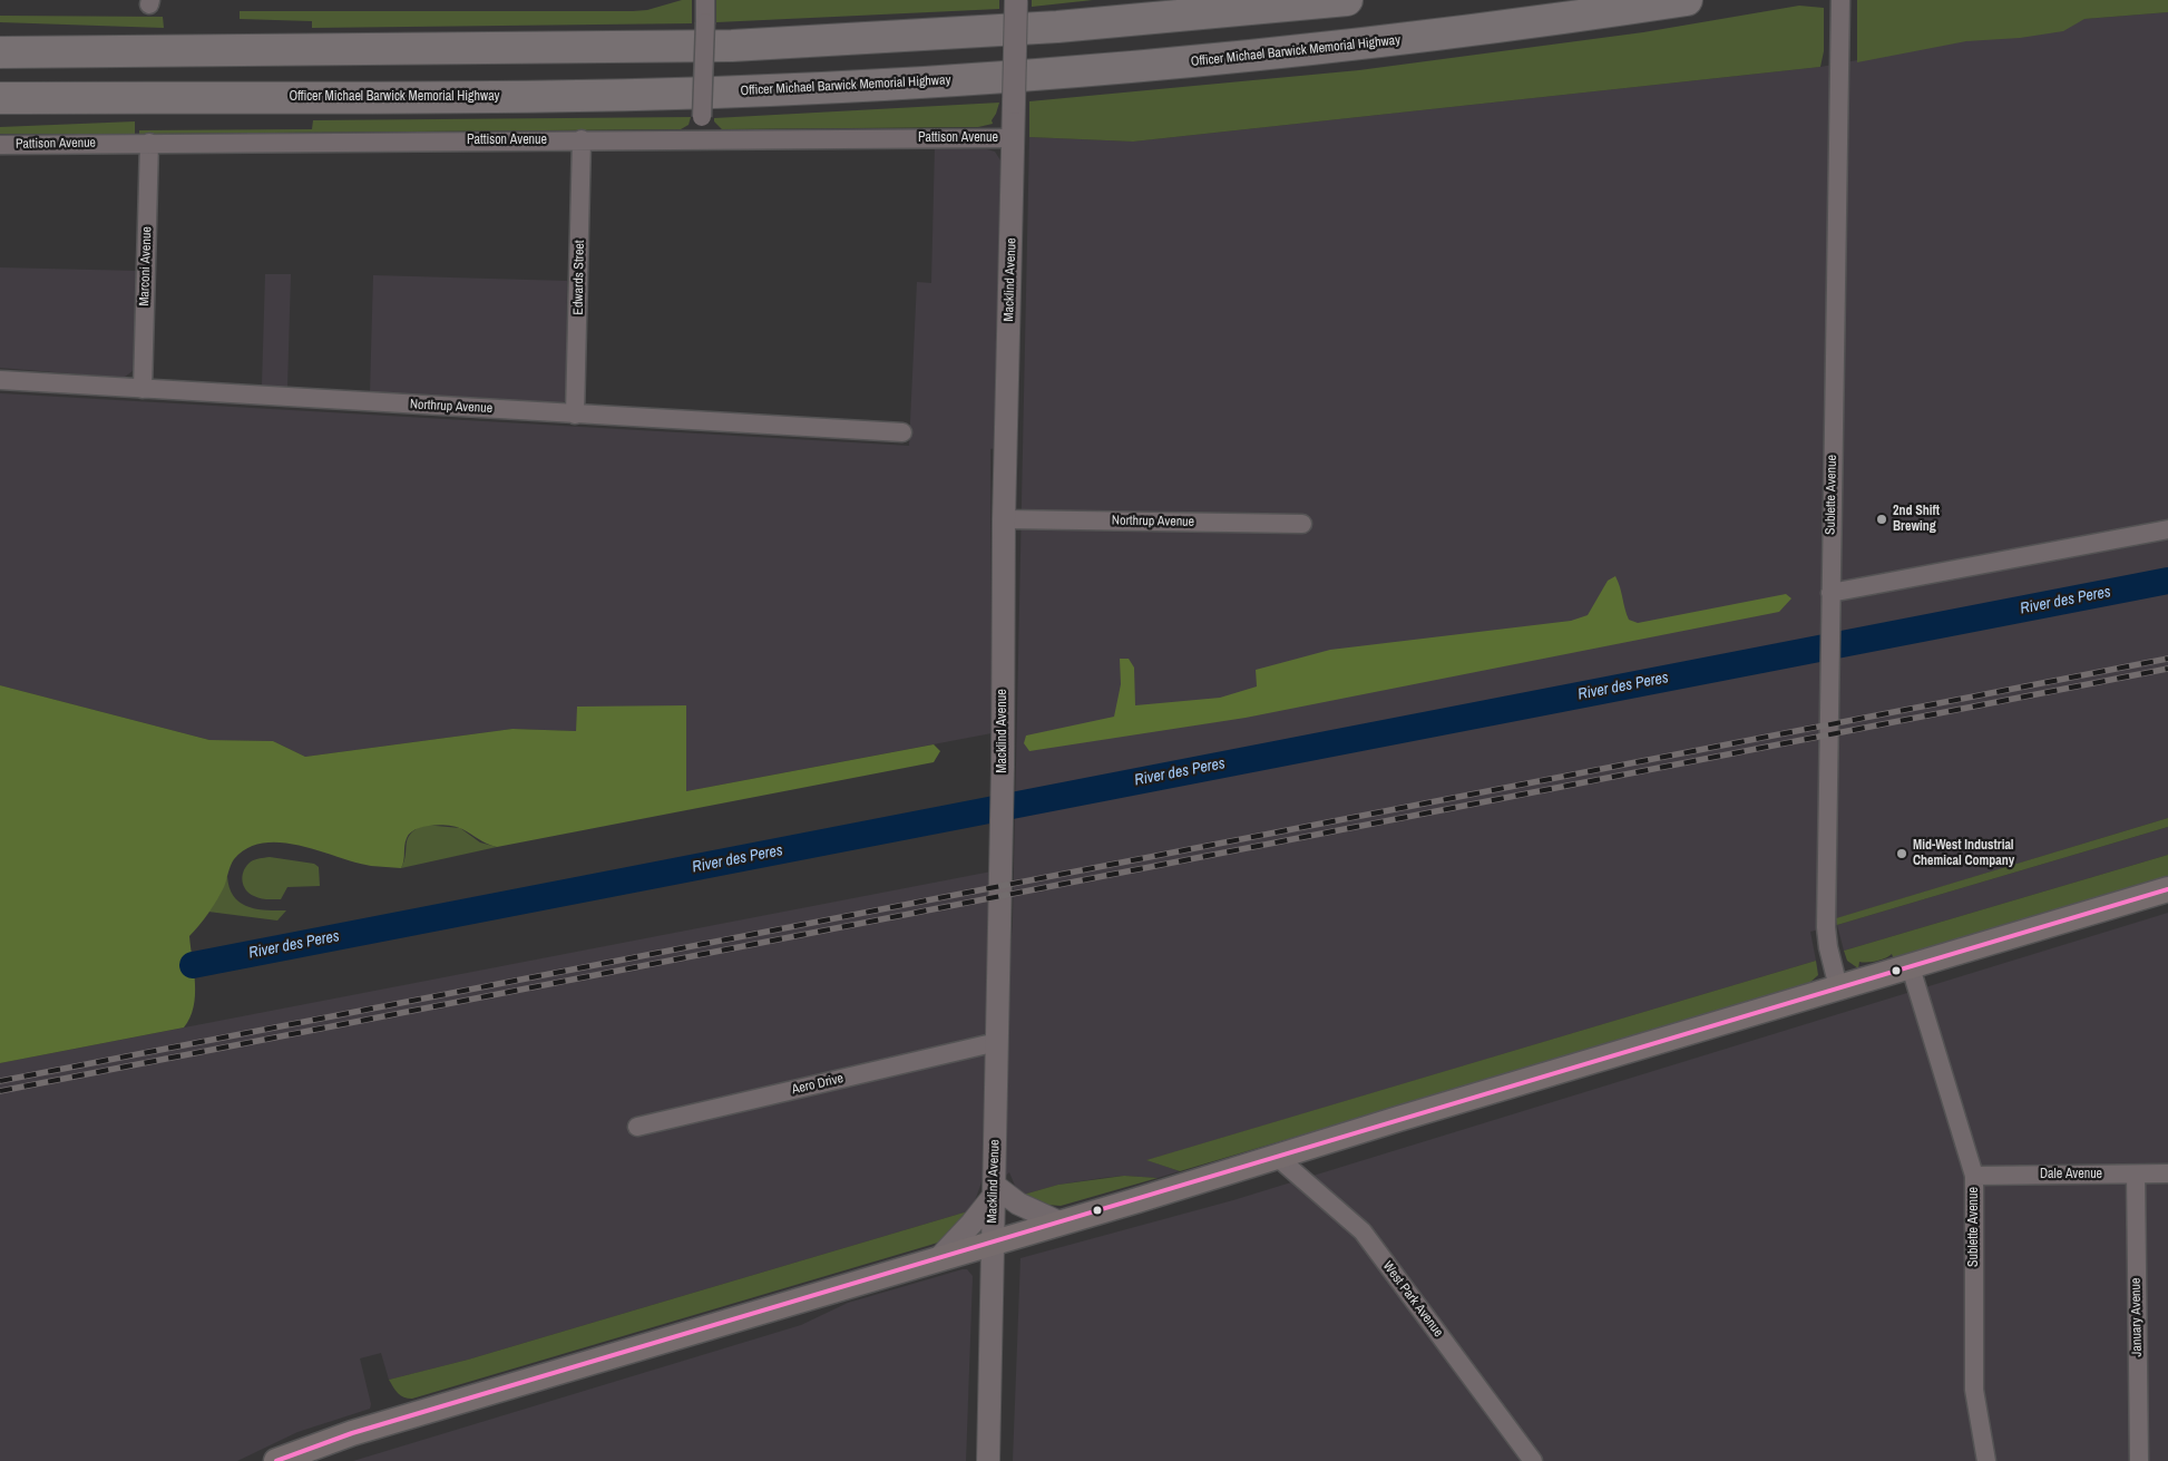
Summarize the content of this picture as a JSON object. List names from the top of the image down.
{
  "streets": {
    "highway": ["Officer Michael Barwick Memorial Highway"],
    "street": [
      "Pattison Avenue",
      "Marconi Avenue",
      "Edwards Street",
      "Macklind Avenue",
      "Northrup Avenue",
      "Sublette Avenue",
      "Aero Drive",
      "Dale Avenue",
      "West Park Avenue",
      "January Avenue"
    ]
  },
  "crossings": [
    ["Pattison Avenue", "Marconi Avenue"],
    ["Pattison Avenue", "Edwards Street"],
    ["Pattison Avenue", "Macklind Avenue"],
    ["Marconi Avenue", "Northrup Avenue"],
    ["Edwards Street", "Northrup Avenue"],
    ["Macklind Avenue", "Northrup Avenue"],
    ["Macklind Avenue", "Aero Drive"],
    ["Sublette Avenue", "Dale Avenue"],
    ["Dale Avenue", "January Avenue"]
  ],
  "water": ["River des Peres"],
  "places": ["2nd Shift Brewing", "Mid-West Industrial Chemical Company"]
}
